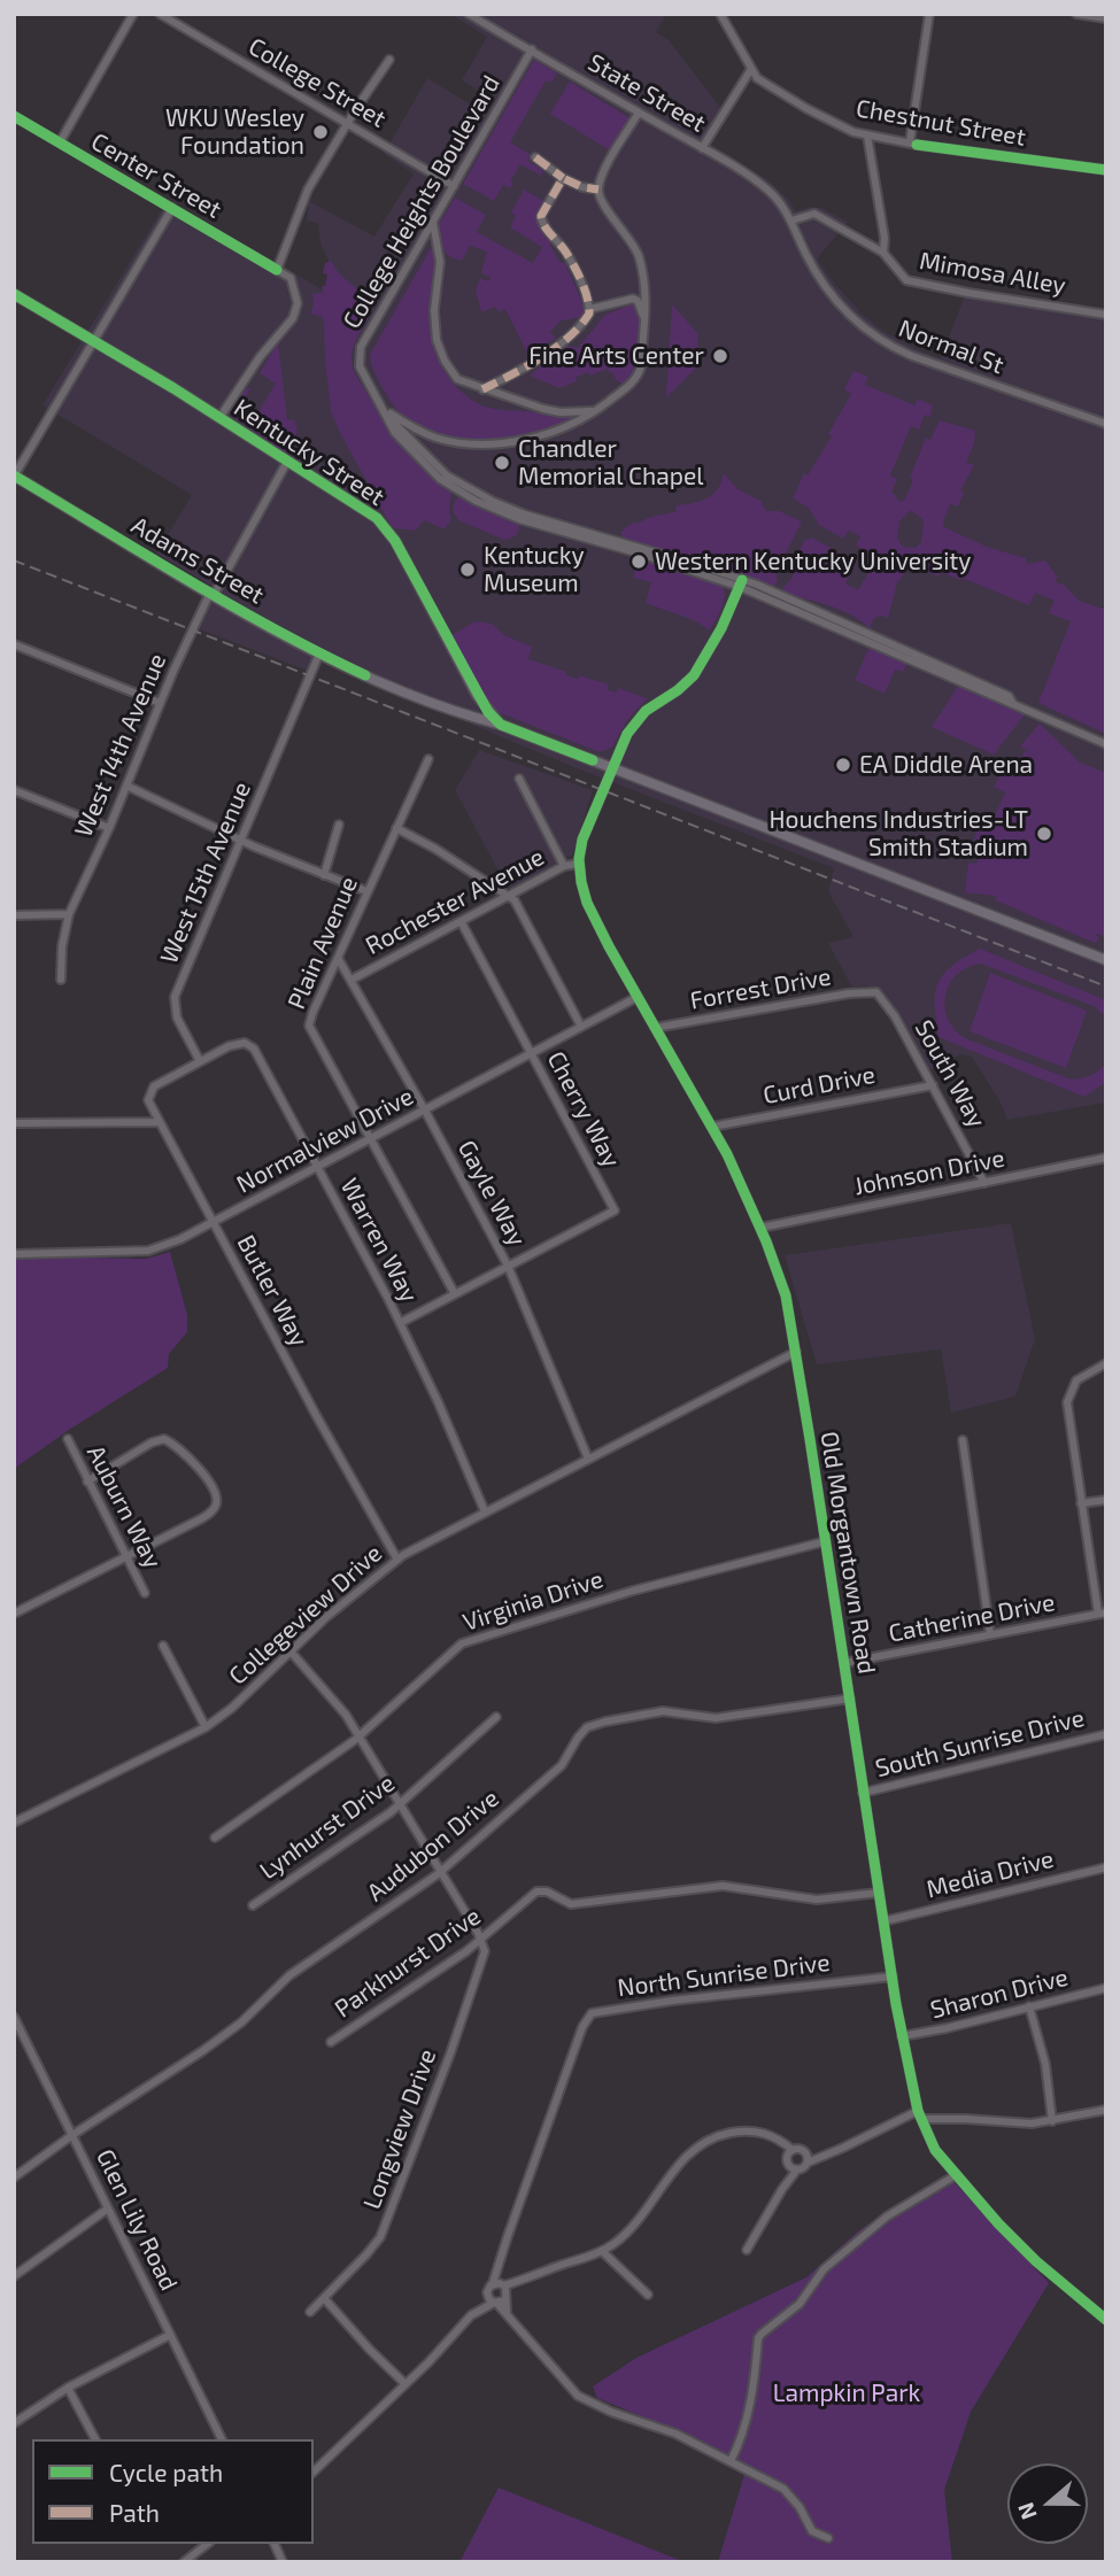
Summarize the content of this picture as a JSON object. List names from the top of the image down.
{
  "streets": {
    "main road": ["Kentucky Street", "Adams Street"],
    "street": [
      "College Street",
      "State Street",
      "Chestnut Street",
      "Center Street",
      "College Heights Boulevard",
      "Mimosa Alley",
      "Normal St",
      "West 14th Avenue",
      "West 15th Avenue",
      "Rochester Avenue",
      "Plain Avenue",
      "Forrest Drive",
      "South Way",
      "Curd Drive",
      "Cherry Way",
      "Normalview Drive",
      "Johnson Drive",
      "Gayle Way",
      "Warren Way",
      "Butler Way",
      "Auburn Way",
      "Old Morgantown Road",
      "Virginia Drive",
      "Collegeview Drive",
      "Catherine Drive",
      "South Sunrise Drive",
      "Lynhurst Drive",
      "Audubon Drive",
      "Media Drive",
      "Parkhurst Drive",
      "North Sunrise Drive",
      "Sharon Drive",
      "Longview Drive",
      "Glen Lily Road"
    ]
  },
  "crossings": [
    ["College Street", "College Heights Boulevard"],
    ["State Street", "College Heights Boulevard"],
    ["State Street", "Mimosa Alley"],
    ["State Street", "Normal St"],
    ["Mimosa Alley", "Normal St"],
    ["Kentucky Street", "Adams Street"],
    ["Kentucky Street", "West 14th Avenue"],
    ["Adams Street", "West 14th Avenue"],
    ["Adams Street", "West 15th Avenue"],
    ["Adams Street", "Old Morgantown Road"],
    ["West 15th Avenue", "Warren Way"],
    ["West 15th Avenue", "Butler Way"],
    ["Rochester Avenue", "Cherry Way"],
    ["Rochester Avenue", "Gayle Way"],
    ["Rochester Avenue", "Old Morgantown Road"],
    ["Plain Avenue", "Normalview Drive"],
    ["Plain Avenue", "Gayle Way"],
    ["Forrest Drive", "South Way"],
    ["Forrest Drive", "Old Morgantown Road"],
    ["South Way", "Curd Drive"],
    ["South Way", "Johnson Drive"],
    ["Curd Drive", "Old Morgantown Road"],
    ["Cherry Way", "Normalview Drive"],
    ["Cherry Way", "Gayle Way"],
    ["Normalview Drive", "Gayle Way"],
    ["Normalview Drive", "Warren Way"],
    ["Normalview Drive", "Butler Way"],
    ["Normalview Drive", "Old Morgantown Road"],
    ["Johnson Drive", "Old Morgantown Road"],
    ["Gayle Way", "Collegeview Drive"],
    ["Warren Way", "Butler Way"],
    ["Warren Way", "Collegeview Drive"],
    ["Butler Way", "Collegeview Drive"],
    ["Old Morgantown Road", "Virginia Drive"],
    ["Old Morgantown Road", "Collegeview Drive"],
    ["Old Morgantown Road", "Catherine Drive"],
    ["Old Morgantown Road", "South Sunrise Drive"],
    ["Old Morgantown Road", "Audubon Drive"],
    ["Old Morgantown Road", "Media Drive"],
    ["Old Morgantown Road", "Parkhurst Drive"],
    ["Old Morgantown Road", "North Sunrise Drive"],
    ["Old Morgantown Road", "Sharon Drive"],
    ["Audubon Drive", "Glen Lily Road"],
    ["Parkhurst Drive", "Longview Drive"]
  ],
  "parks": ["Lampkin Park"],
  "places": [
    "WKU Wesley Foundation",
    "Fine Arts Center",
    "Chandler Memorial Chapel",
    "Western Kentucky University",
    "Kentucky Museum",
    "EA Diddle Arena",
    "Houchens Industries-LT Smith Stadium"
  ],
  "legend": ["Cycle path", "Path"],
  "north": "left"
}
